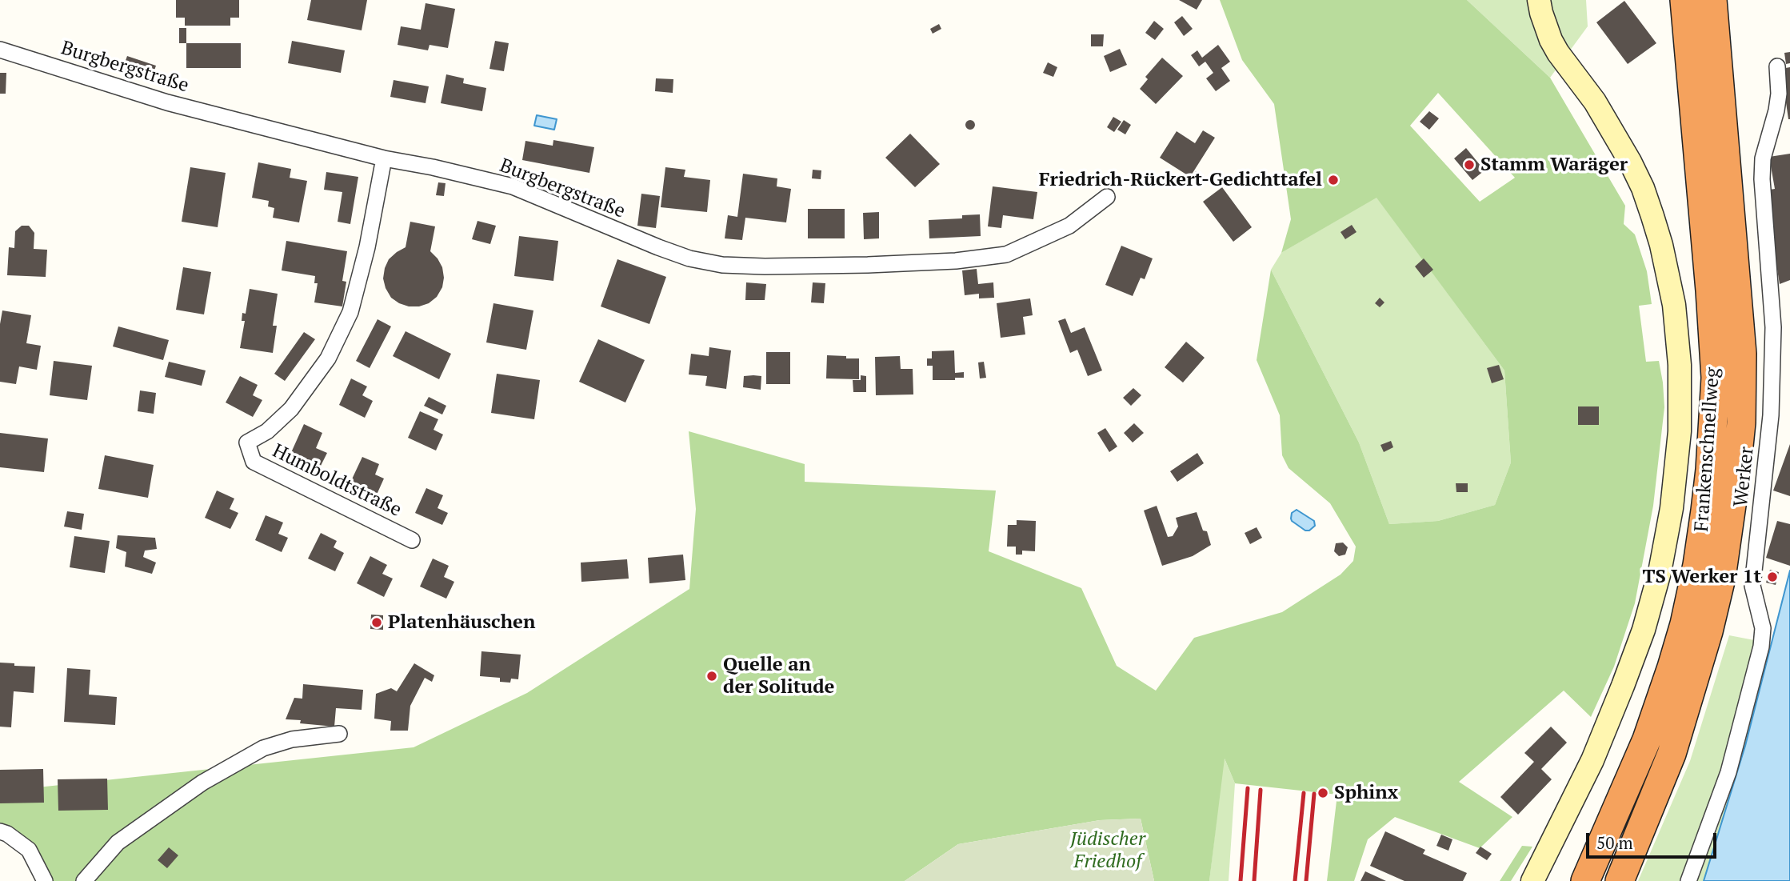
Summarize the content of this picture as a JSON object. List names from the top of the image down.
{
  "streets": {
    "highway": ["Frankenschnellweg"],
    "street": ["Burgbergstraße", "Werker", "Humboldtstraße"]
  },
  "crossings": [
    ["Burgbergstraße", "Humboldtstraße"]
  ],
  "parks": ["Jüdischer Friedhof"],
  "places": [
    "Stamm Waräger",
    "Friedrich-Rückert-Gedichttafel",
    "TS Werker 1t",
    "Platenhäuschen",
    "Quelle an der Solitude",
    "Sphinx"
  ],
  "scale_bar": "50 m"
}
